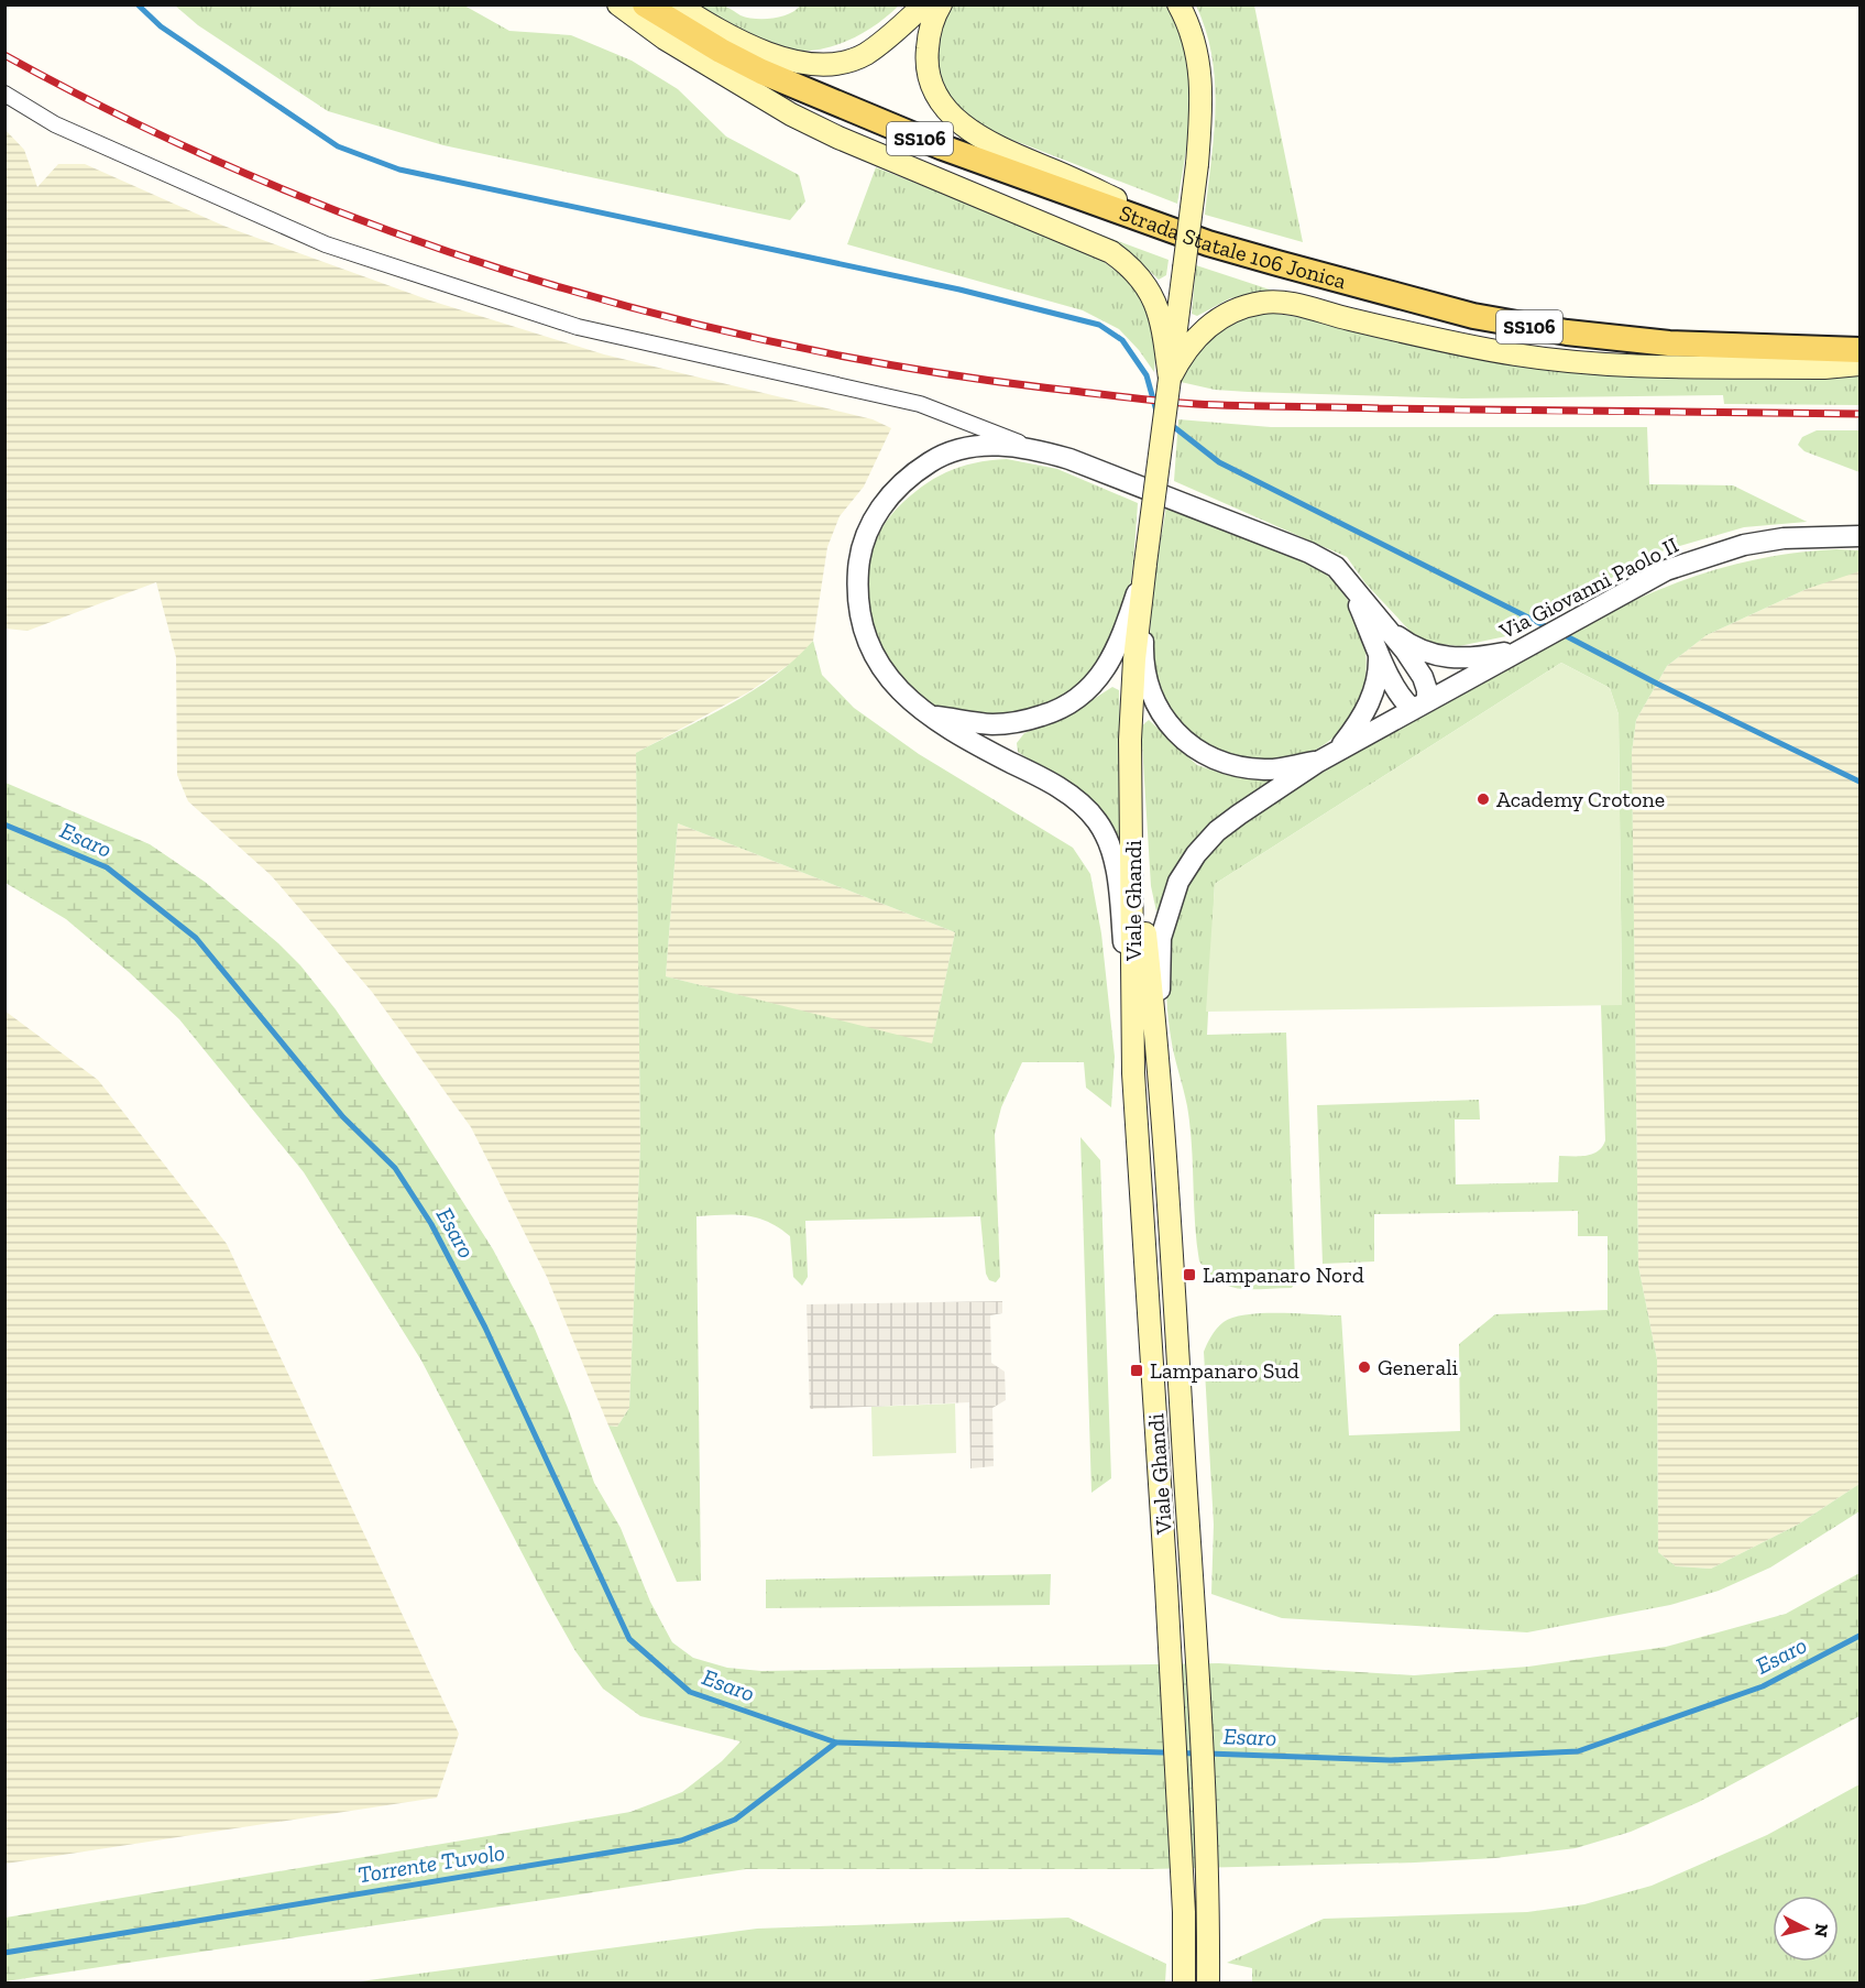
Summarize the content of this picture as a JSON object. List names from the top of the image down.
{
  "streets": {
    "main road": ["SS106", "Strada Statale 106 Jonica", "Viale Ghandi"],
    "street": ["Via Giovanni Paolo II"]
  },
  "crossings": [
    ["Via Giovanni Paolo II", "Viale Ghandi"]
  ],
  "water": ["Esaro", "Torrente Tuvolo"],
  "places": {
    "other": ["Academy Crotone", "Generali"],
    "transit": ["Lampanaro Nord", "Lampanaro Sud"]
  },
  "north": "right"
}
